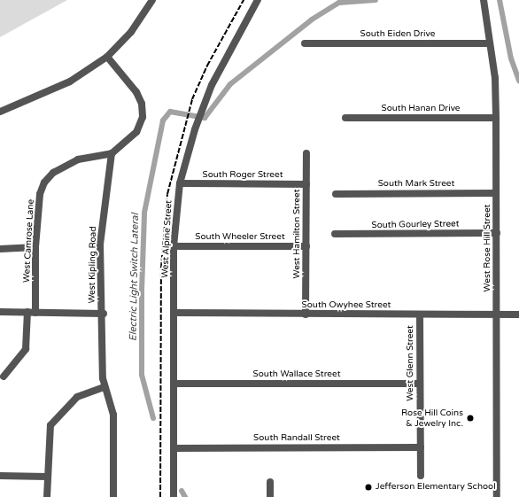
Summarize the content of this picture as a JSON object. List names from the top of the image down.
{
  "streets": {
    "street": [
      "South Eiden Drive",
      "South Hanan Drive",
      "South Roger Street",
      "South Mark Street",
      "South Gourley Street",
      "West Hamilton Street",
      "South Wheeler Street",
      "West Alpine Street",
      "West Camrose Lane",
      "West Rose Hill Street",
      "West Kipling Road",
      "South Owyhee Street",
      "West Glenn Street",
      "South Wallace Street",
      "South Randall Street"
    ]
  },
  "crossings": [
    ["South Eiden Drive", "West Rose Hill Street"],
    ["South Hanan Drive", "West Rose Hill Street"],
    ["South Roger Street", "West Hamilton Street"],
    ["South Roger Street", "West Alpine Street"],
    ["South Mark Street", "West Rose Hill Street"],
    ["South Gourley Street", "West Rose Hill Street"],
    ["West Hamilton Street", "South Wheeler Street"],
    ["West Hamilton Street", "South Owyhee Street"],
    ["South Wheeler Street", "West Alpine Street"],
    ["West Alpine Street", "South Owyhee Street"],
    ["West Alpine Street", "South Wallace Street"],
    ["West Alpine Street", "South Randall Street"],
    ["West Camrose Lane", "West Kipling Road"],
    ["West Rose Hill Street", "South Owyhee Street"],
    ["South Owyhee Street", "West Glenn Street"],
    ["West Glenn Street", "South Wallace Street"],
    ["West Glenn Street", "South Randall Street"]
  ],
  "water": ["Electric Light Switch Lateral"],
  "places": ["Rose Hill Coins & Jewelry Inc.", "Jefferson Elementary School"]
}
